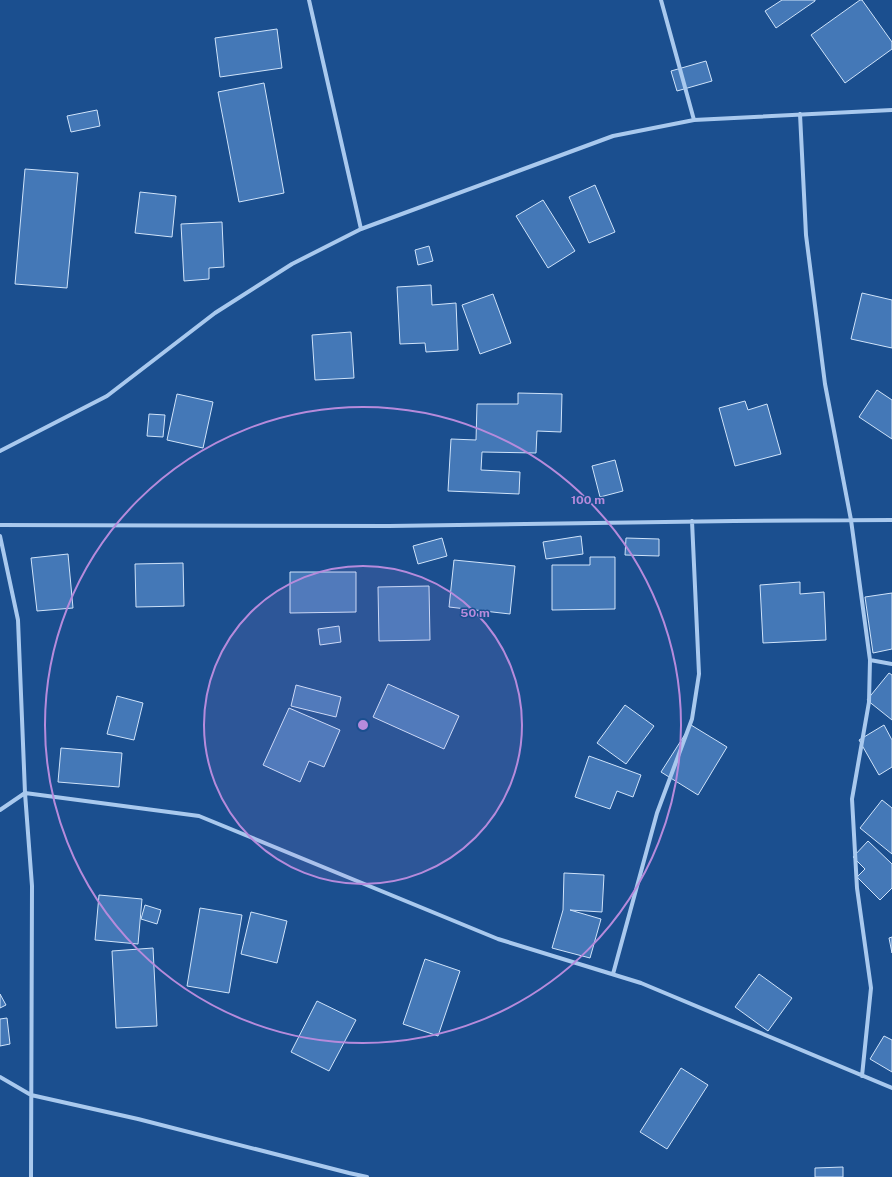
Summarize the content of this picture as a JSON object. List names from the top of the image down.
{
  "rings": ["100 m", "50 m"]
}
